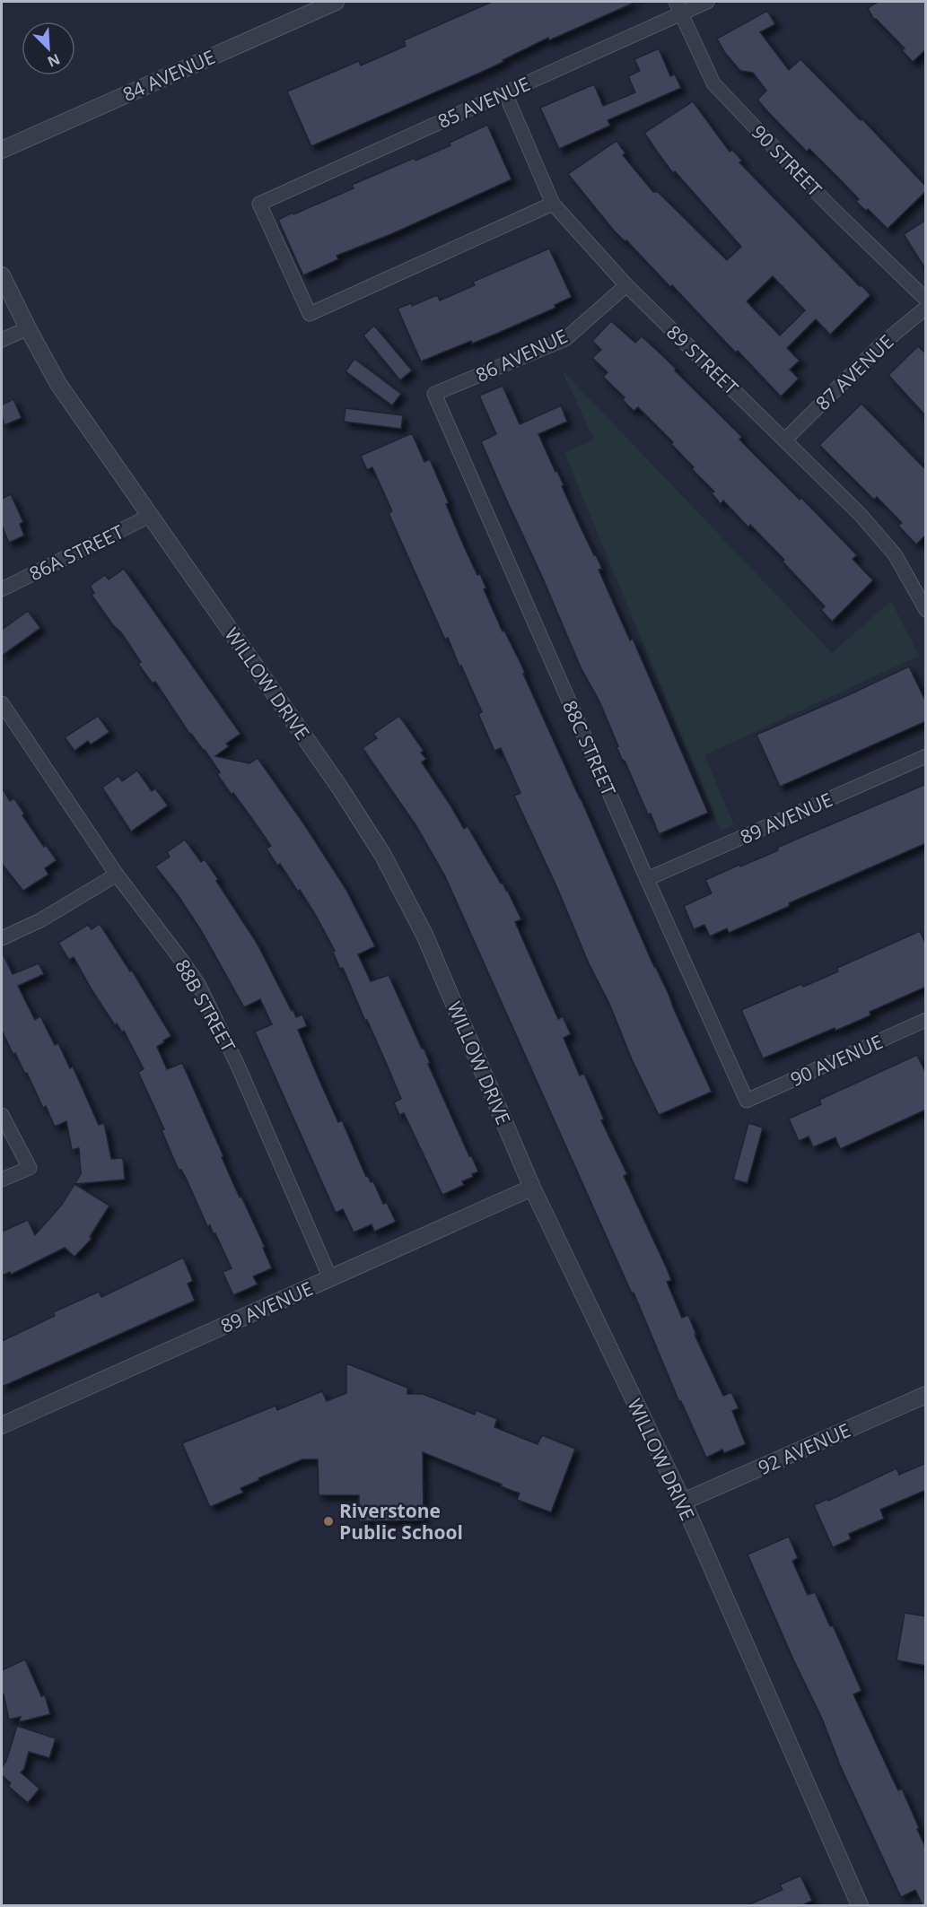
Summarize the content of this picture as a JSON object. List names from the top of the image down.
{
  "streets": {
    "street": [
      "84 AVENUE",
      "85 AVENUE",
      "90 STREET",
      "86 AVENUE",
      "89 STREET",
      "87 AVENUE",
      "86A STREET",
      "WILLOW DRIVE",
      "88C STREET",
      "89 AVENUE",
      "88B STREET",
      "90 AVENUE",
      "92 AVENUE"
    ]
  },
  "crossings": [
    ["85 AVENUE", "90 STREET"],
    ["85 AVENUE", "89 STREET"],
    ["86 AVENUE", "89 STREET"],
    ["86 AVENUE", "88C STREET"],
    ["89 STREET", "87 AVENUE"],
    ["86A STREET", "WILLOW DRIVE"],
    ["WILLOW DRIVE", "89 AVENUE"],
    ["WILLOW DRIVE", "92 AVENUE"],
    ["88C STREET", "89 AVENUE"],
    ["88C STREET", "90 AVENUE"],
    ["89 AVENUE", "88B STREET"]
  ],
  "places": ["Riverstone Public School"],
  "north": "bottom right"
}
